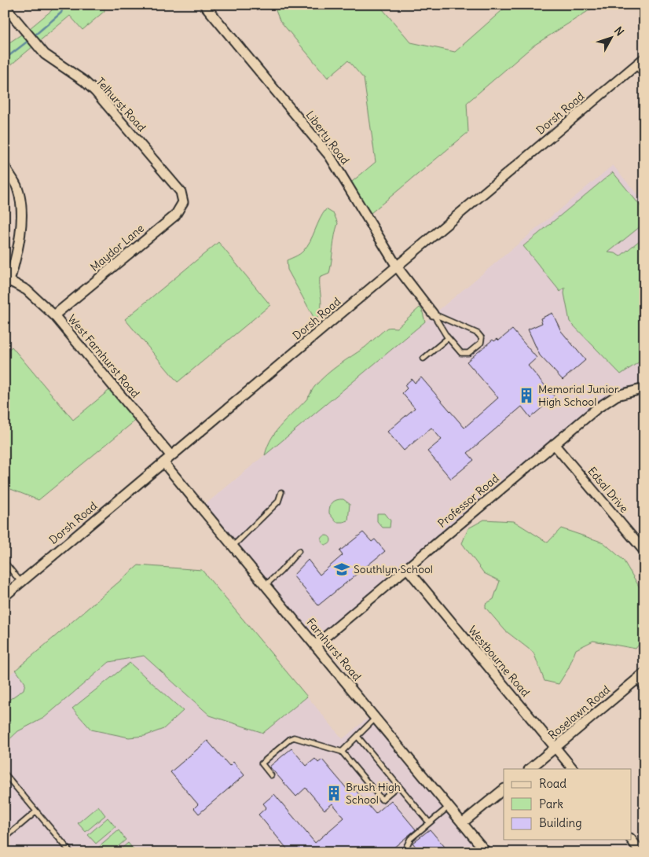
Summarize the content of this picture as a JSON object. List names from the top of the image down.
{
  "streets": {
    "street": [
      "Telhurst Road",
      "Dorsh Road",
      "Liberty Road",
      "Maydor Lane",
      "West Farnhurst Road",
      "Edsal Drive",
      "Professor Road",
      "Farnhurst Road",
      "Westbourne Road",
      "Roselawn Road"
    ]
  },
  "crossings": [
    ["Telhurst Road", "Maydor Lane"],
    ["Dorsh Road", "Liberty Road"],
    ["Dorsh Road", "West Farnhurst Road"],
    ["Dorsh Road", "Farnhurst Road"],
    ["Maydor Lane", "West Farnhurst Road"],
    ["Edsal Drive", "Professor Road"],
    ["Professor Road", "Farnhurst Road"],
    ["Professor Road", "Westbourne Road"],
    ["Westbourne Road", "Roselawn Road"]
  ],
  "places": {
    "building": ["Memorial Junior High School", "Brush High School"],
    "school or university": ["Southlyn School"]
  },
  "legend": ["Road", "Park", "Building"],
  "north": "top right"
}
